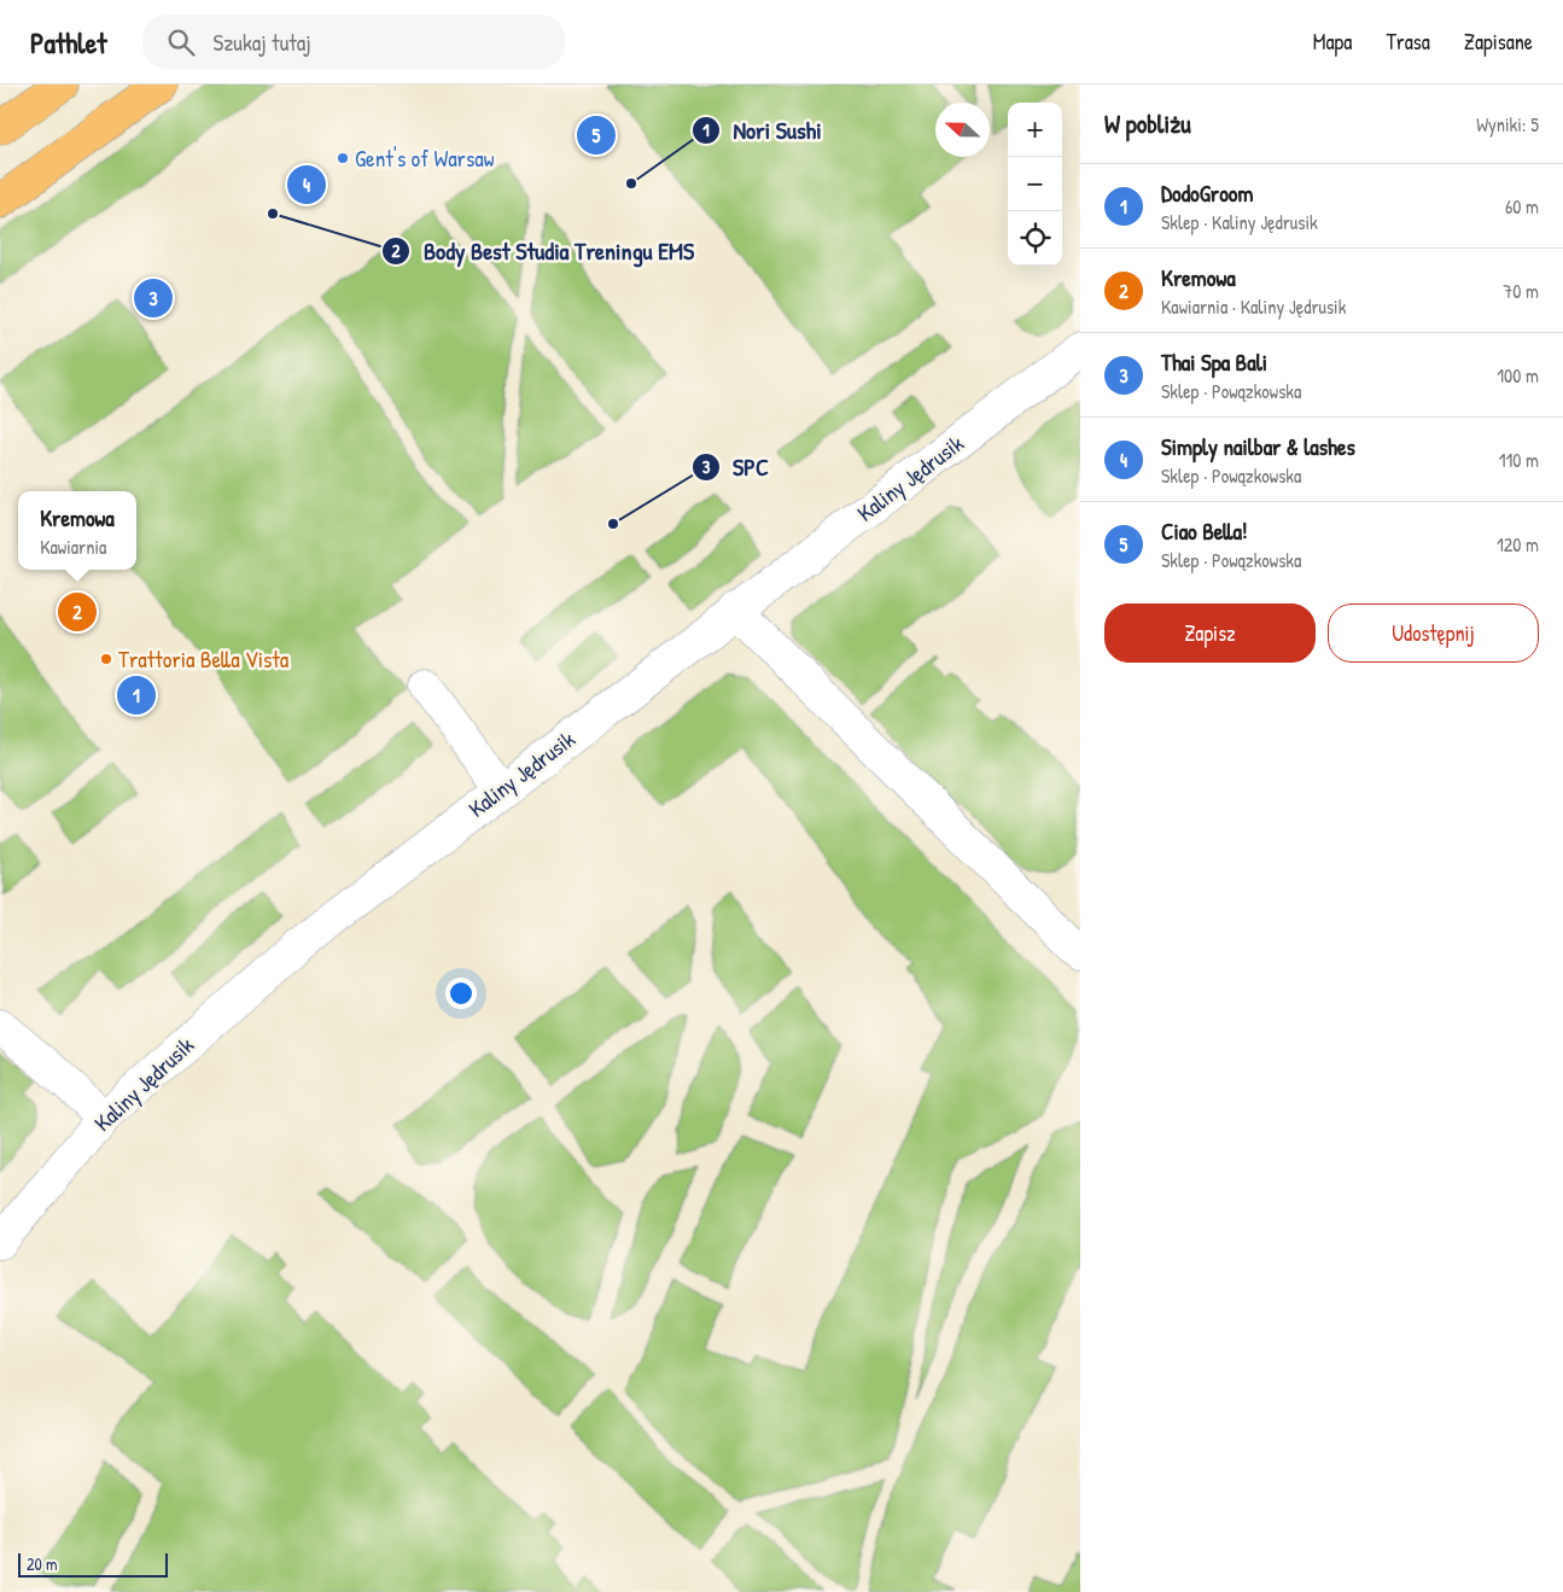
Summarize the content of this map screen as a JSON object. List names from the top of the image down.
{
  "streets": {
    "street": ["Kaliny Jędrusik"]
  },
  "places": [
    "Gent's of Warsaw",
    "Nori Sushi",
    "Body Best Studia Treningu EMS",
    "SPC",
    "Trattoria Bella Vista"
  ],
  "scale_bar": "20 m",
  "north": "left",
  "page": {
    "header": "Pathlet",
    "search": "Szukaj tutaj",
    "nav": ["Mapa", "Trasa", "Zapisane"],
    "heading": ["W pobliżu", "Wyniki: 5"],
    "map_buttons": ["+", "−"],
    "pins": [
      "5",
      "4",
      "3",
      "2",
      "1"
    ],
    "list": [
      {
        "mark": "1",
        "name": "DodoGroom",
        "note": "Sklep · Kaliny Jędrusik",
        "value": "60 m"
      },
      {
        "mark": "2",
        "name": "Kremowa",
        "note": "Kawiarnia · Kaliny Jędrusik",
        "value": "70 m"
      },
      {
        "mark": "3",
        "name": "Thai Spa Bali",
        "note": "Sklep · Powązkowska",
        "value": "100 m"
      },
      {
        "mark": "4",
        "name": "Simply nailbar & lashes",
        "note": "Sklep · Powązkowska",
        "value": "110 m"
      },
      {
        "mark": "5",
        "name": "Ciao Bella!",
        "note": "Sklep · Powązkowska",
        "value": "120 m"
      }
    ],
    "popup": ["Kremowa", "Kawiarnia"],
    "buttons": ["Zapisz", "Udostępnij"],
    "scale": "20 m"
  }
}
